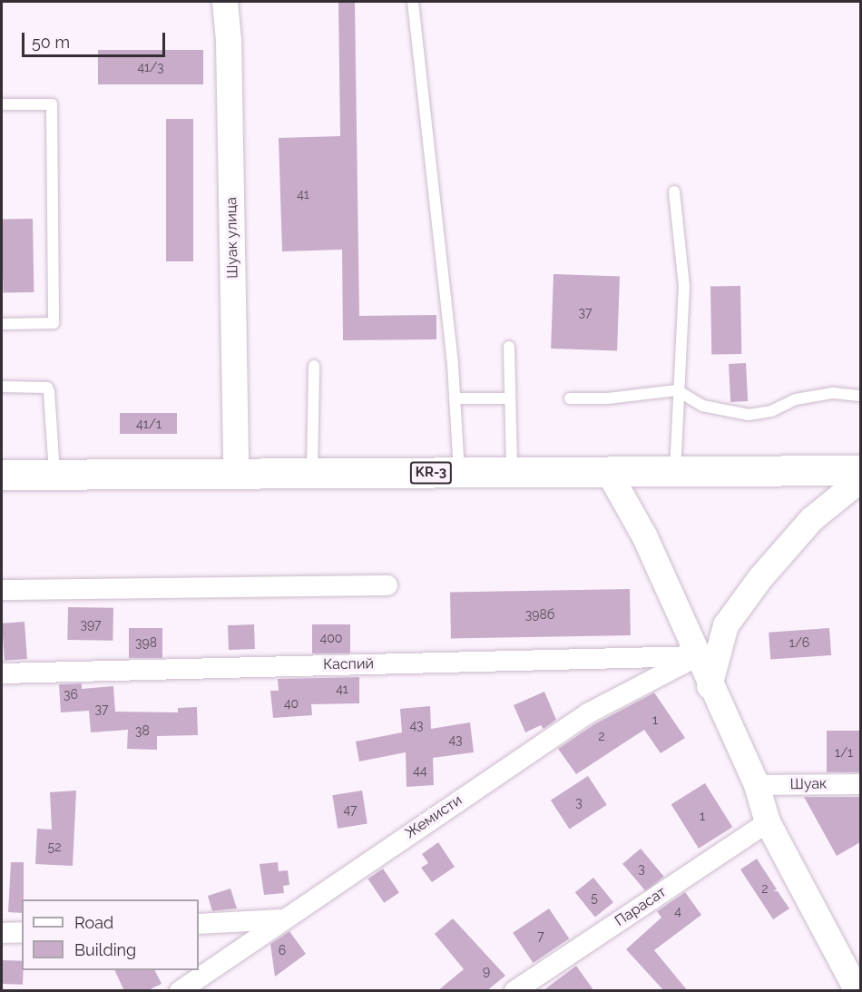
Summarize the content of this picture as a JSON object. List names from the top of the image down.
{
  "streets": {
    "main road": ["KR-3"],
    "street": [
      "Шуак улица",
      "Каспий",
      "Шуак",
      "Жемисти",
      "Парасат"
    ]
  },
  "crossings": [
    ["Шуак улица", "KR-3"],
    ["Каспий", "Жемисти"]
  ],
  "house_numbers": [
    "41/3",
    "41",
    "37",
    "41/1",
    "398б",
    "397",
    "400",
    "398",
    "1/6",
    "41",
    "36",
    "40",
    "37",
    "1",
    "43",
    "38",
    "2",
    "43",
    "1/1",
    "44",
    "3",
    "47",
    "1",
    "52",
    "3",
    "2",
    "5",
    "4",
    "7",
    "6",
    "9"
  ],
  "legend": ["Road", "Building"],
  "scale_bar": "50 m"
}
